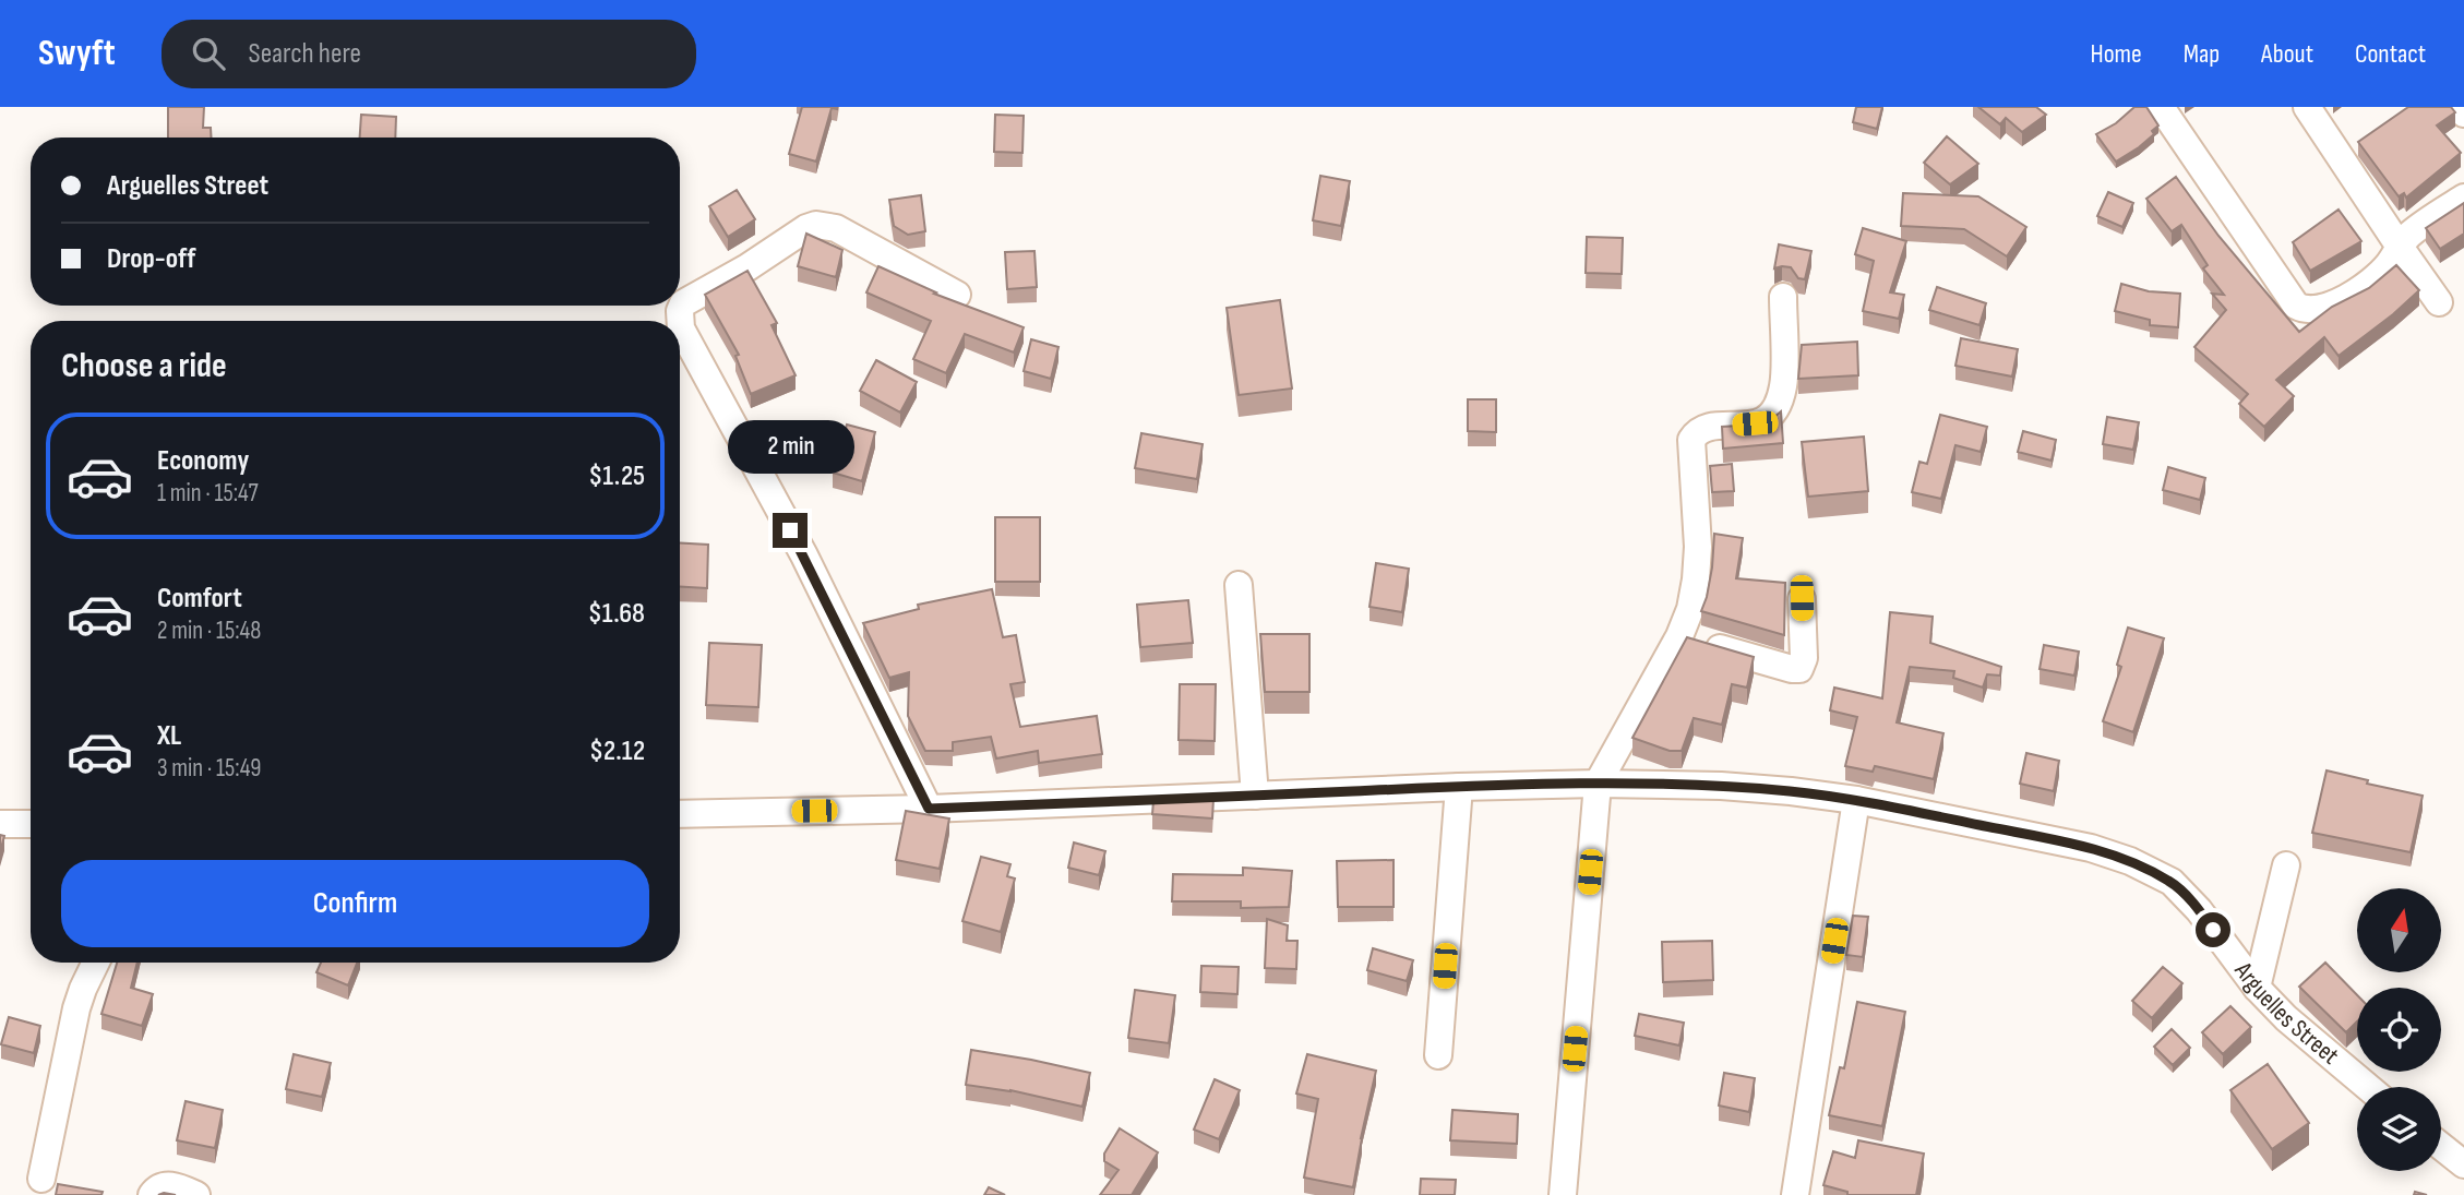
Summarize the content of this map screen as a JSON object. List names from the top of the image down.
{
  "streets": {
    "street": ["Arguelles Street"]
  },
  "north": "top",
  "page": {
    "header": "Swyft",
    "search": "Search here",
    "nav": [
      "Home",
      "Map",
      "About",
      "Contact"
    ],
    "banner": ["Arguelles Street", "Drop-off"],
    "heading": "Choose a ride",
    "list": [
      {
        "name": "Economy",
        "note": "1 min · 15:47",
        "value": "$1.25"
      },
      {
        "name": "Comfort",
        "note": "2 min · 15:48",
        "value": "$1.68"
      },
      {
        "name": "XL",
        "note": "3 min · 15:49",
        "value": "$2.12"
      }
    ],
    "bubble": "2 min",
    "buttons": "Confirm"
  }
}
